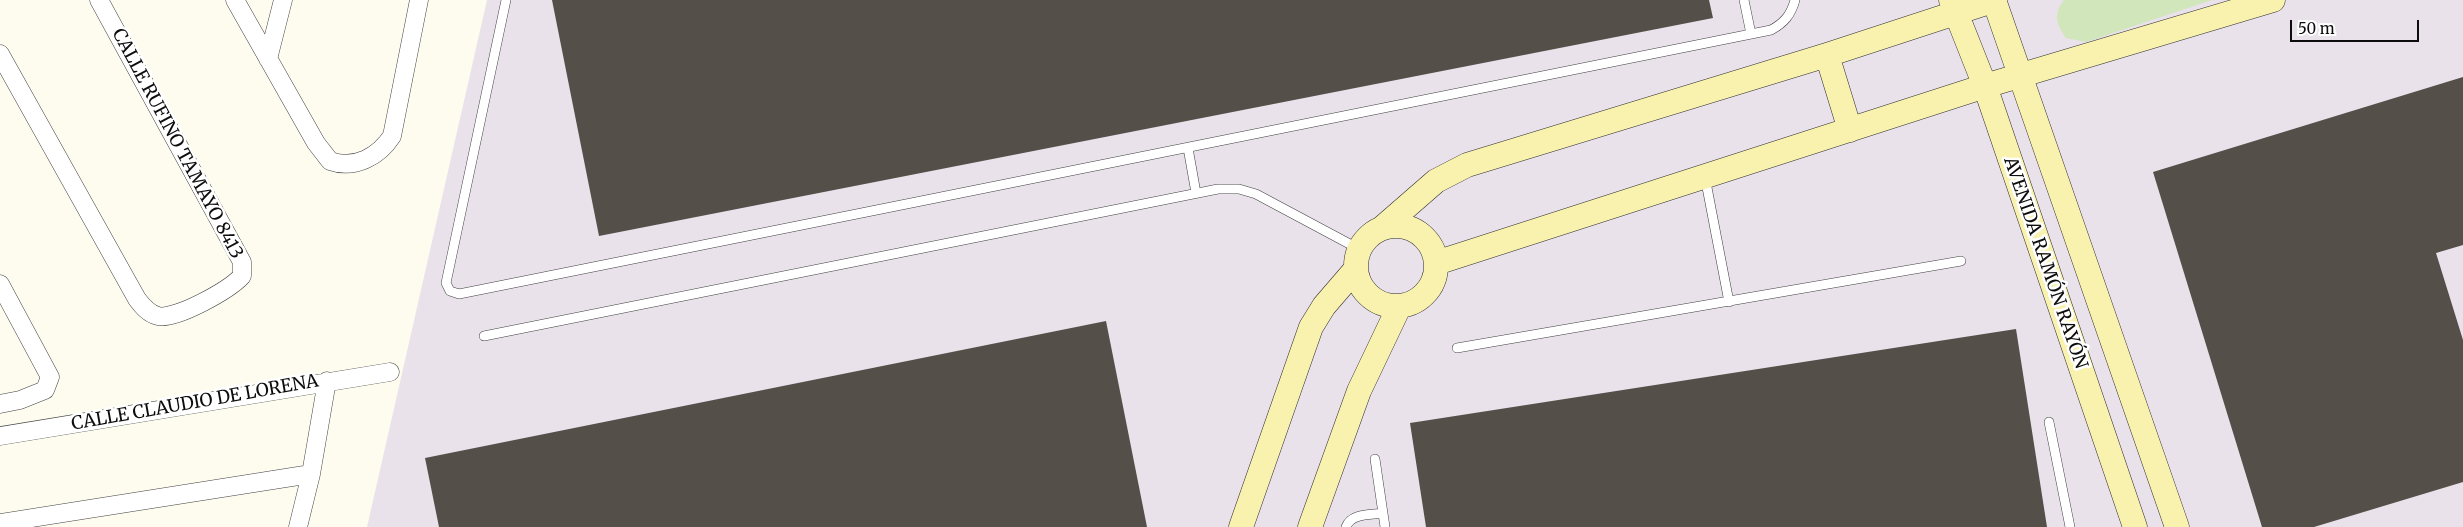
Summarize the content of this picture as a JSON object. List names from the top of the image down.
{
  "streets": {
    "street": ["CALLE RUFINO TAMAYO 8413", "AVENIDA RAMÓN RAYÓN", "CALLE CLAUDIO DE LORENA"]
  },
  "scale_bar": "50 m"
}
